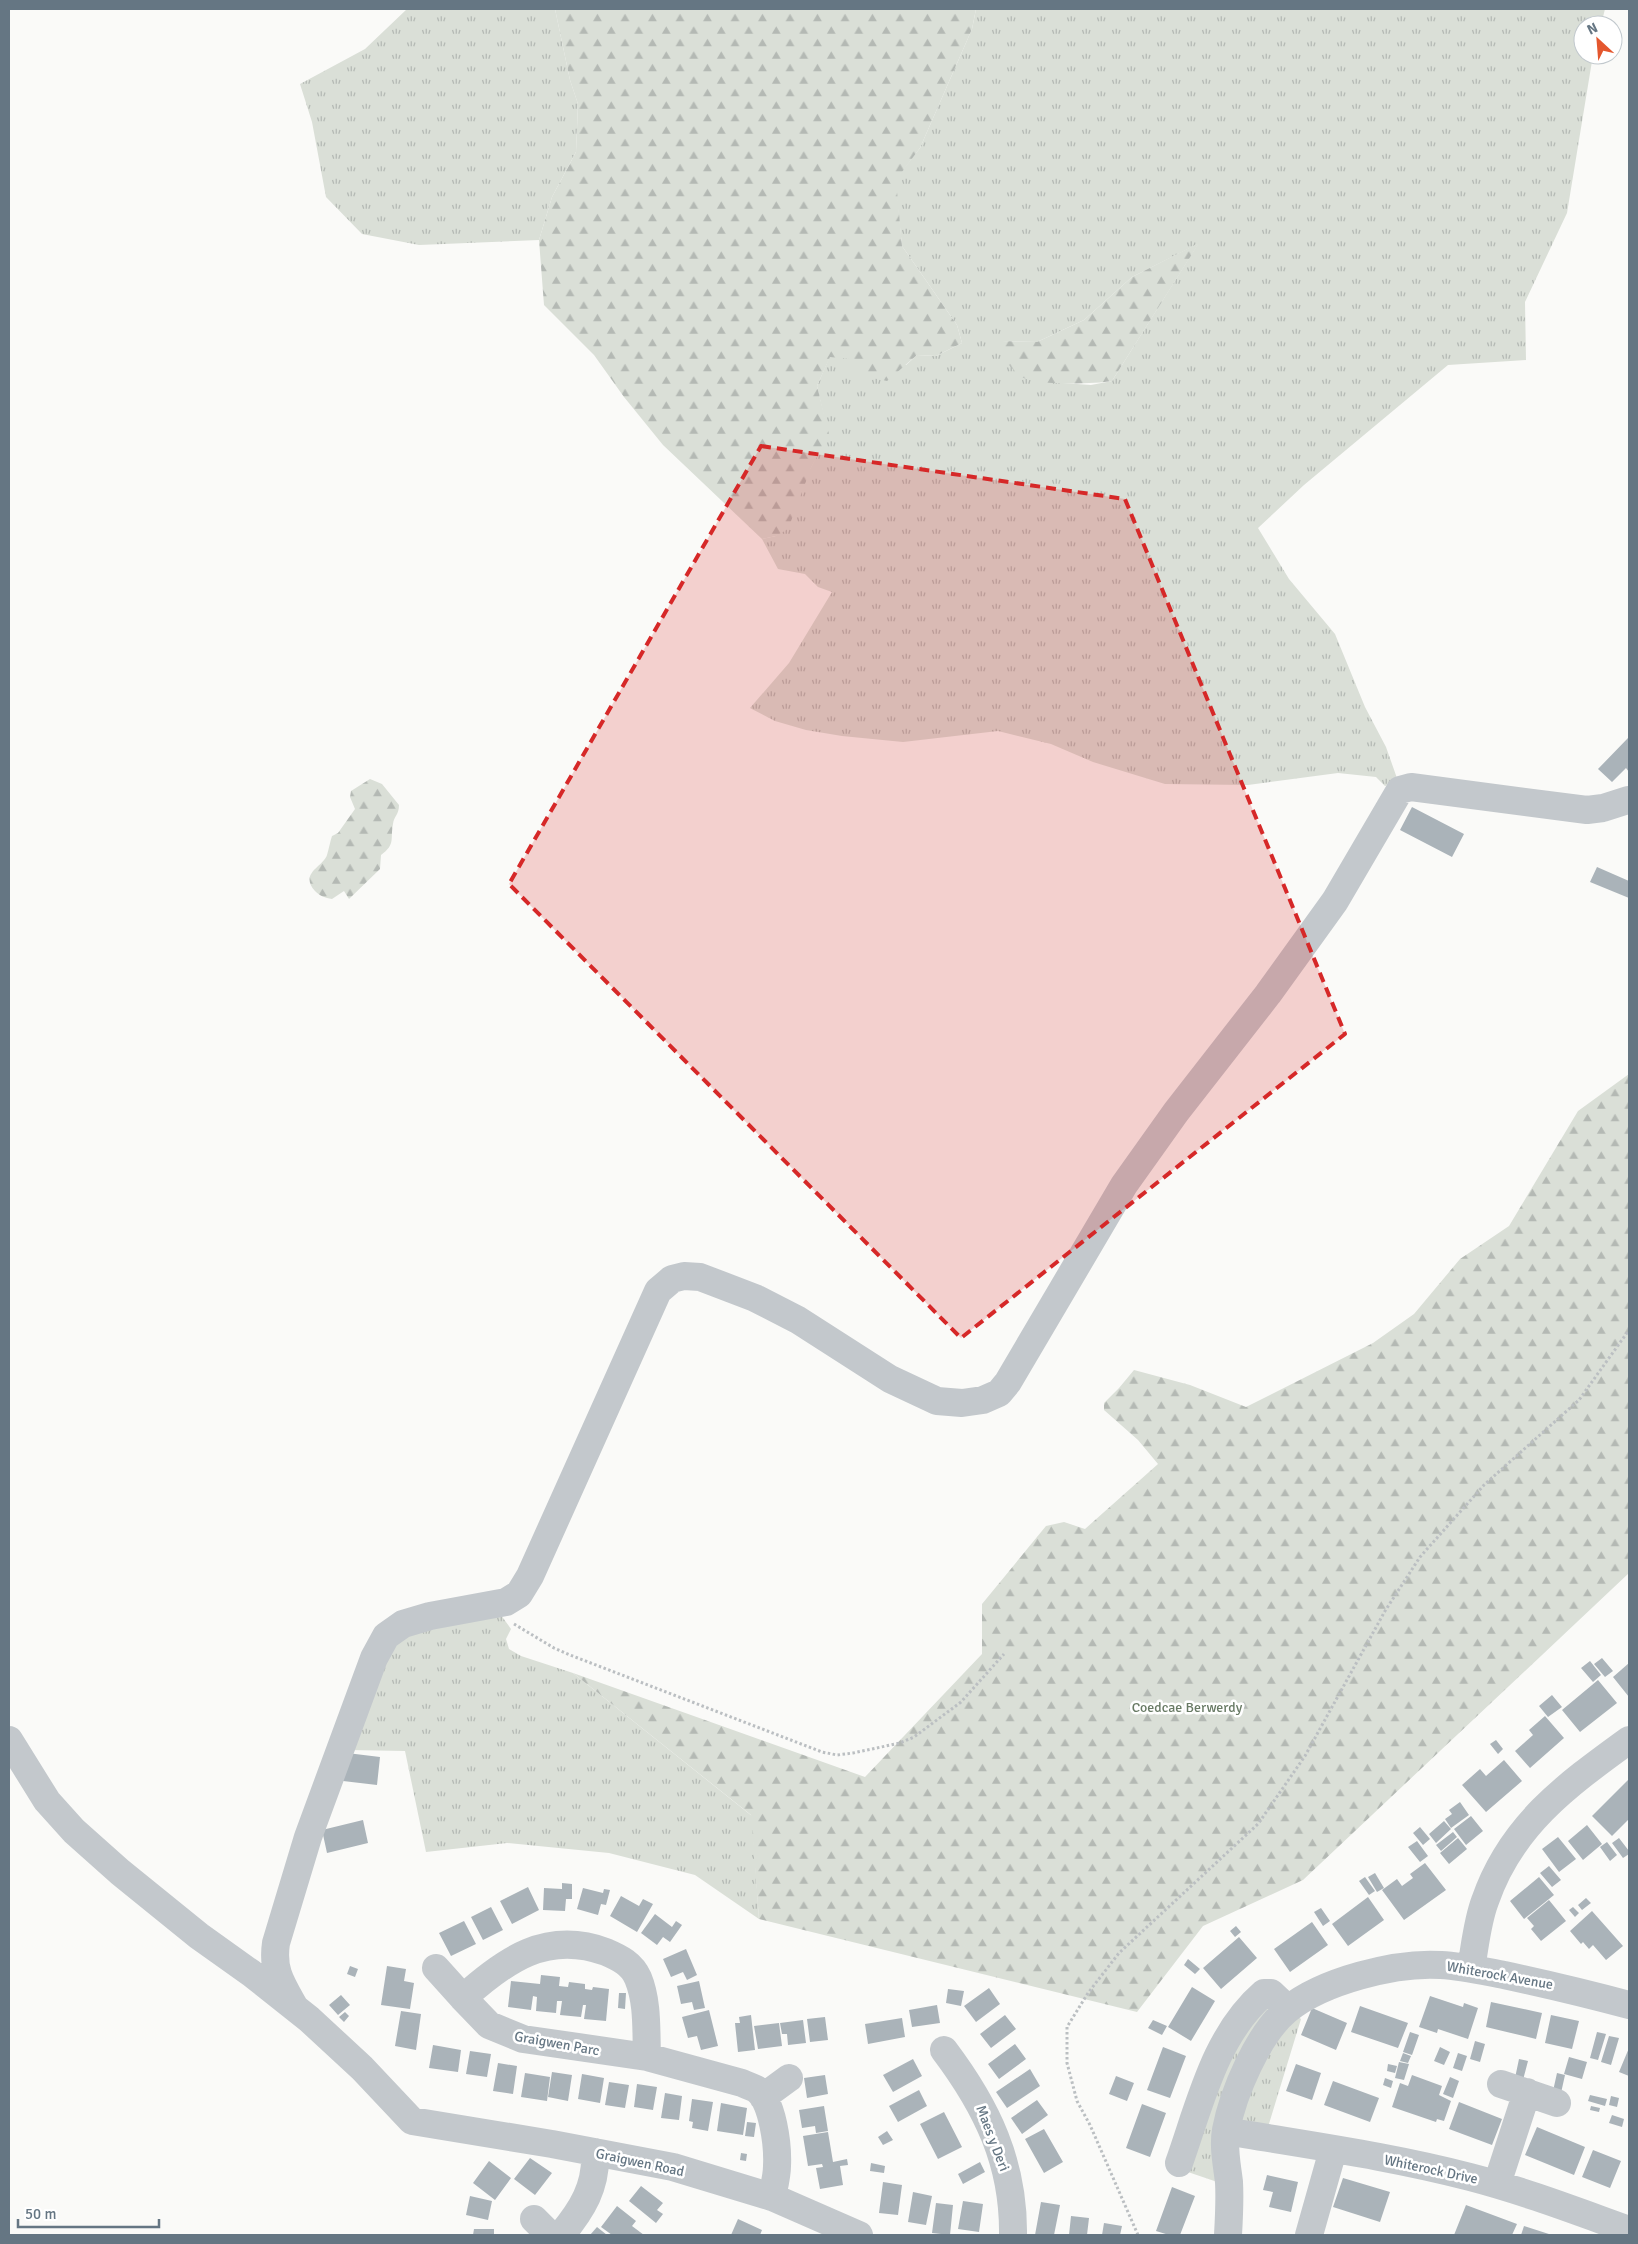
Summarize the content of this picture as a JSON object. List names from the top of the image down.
{
  "streets": {
    "street": [
      "Whiterock Avenue",
      "Graigwen Parc",
      "Maes y Deri",
      "Graigwen Road",
      "Whiterock Drive"
    ]
  },
  "crossings": [
    ["Whiterock Avenue", "Whiterock Drive"]
  ],
  "parks": ["Coedcae Berwerdy"],
  "scale_bar": "50 m",
  "north": "top left"
}
